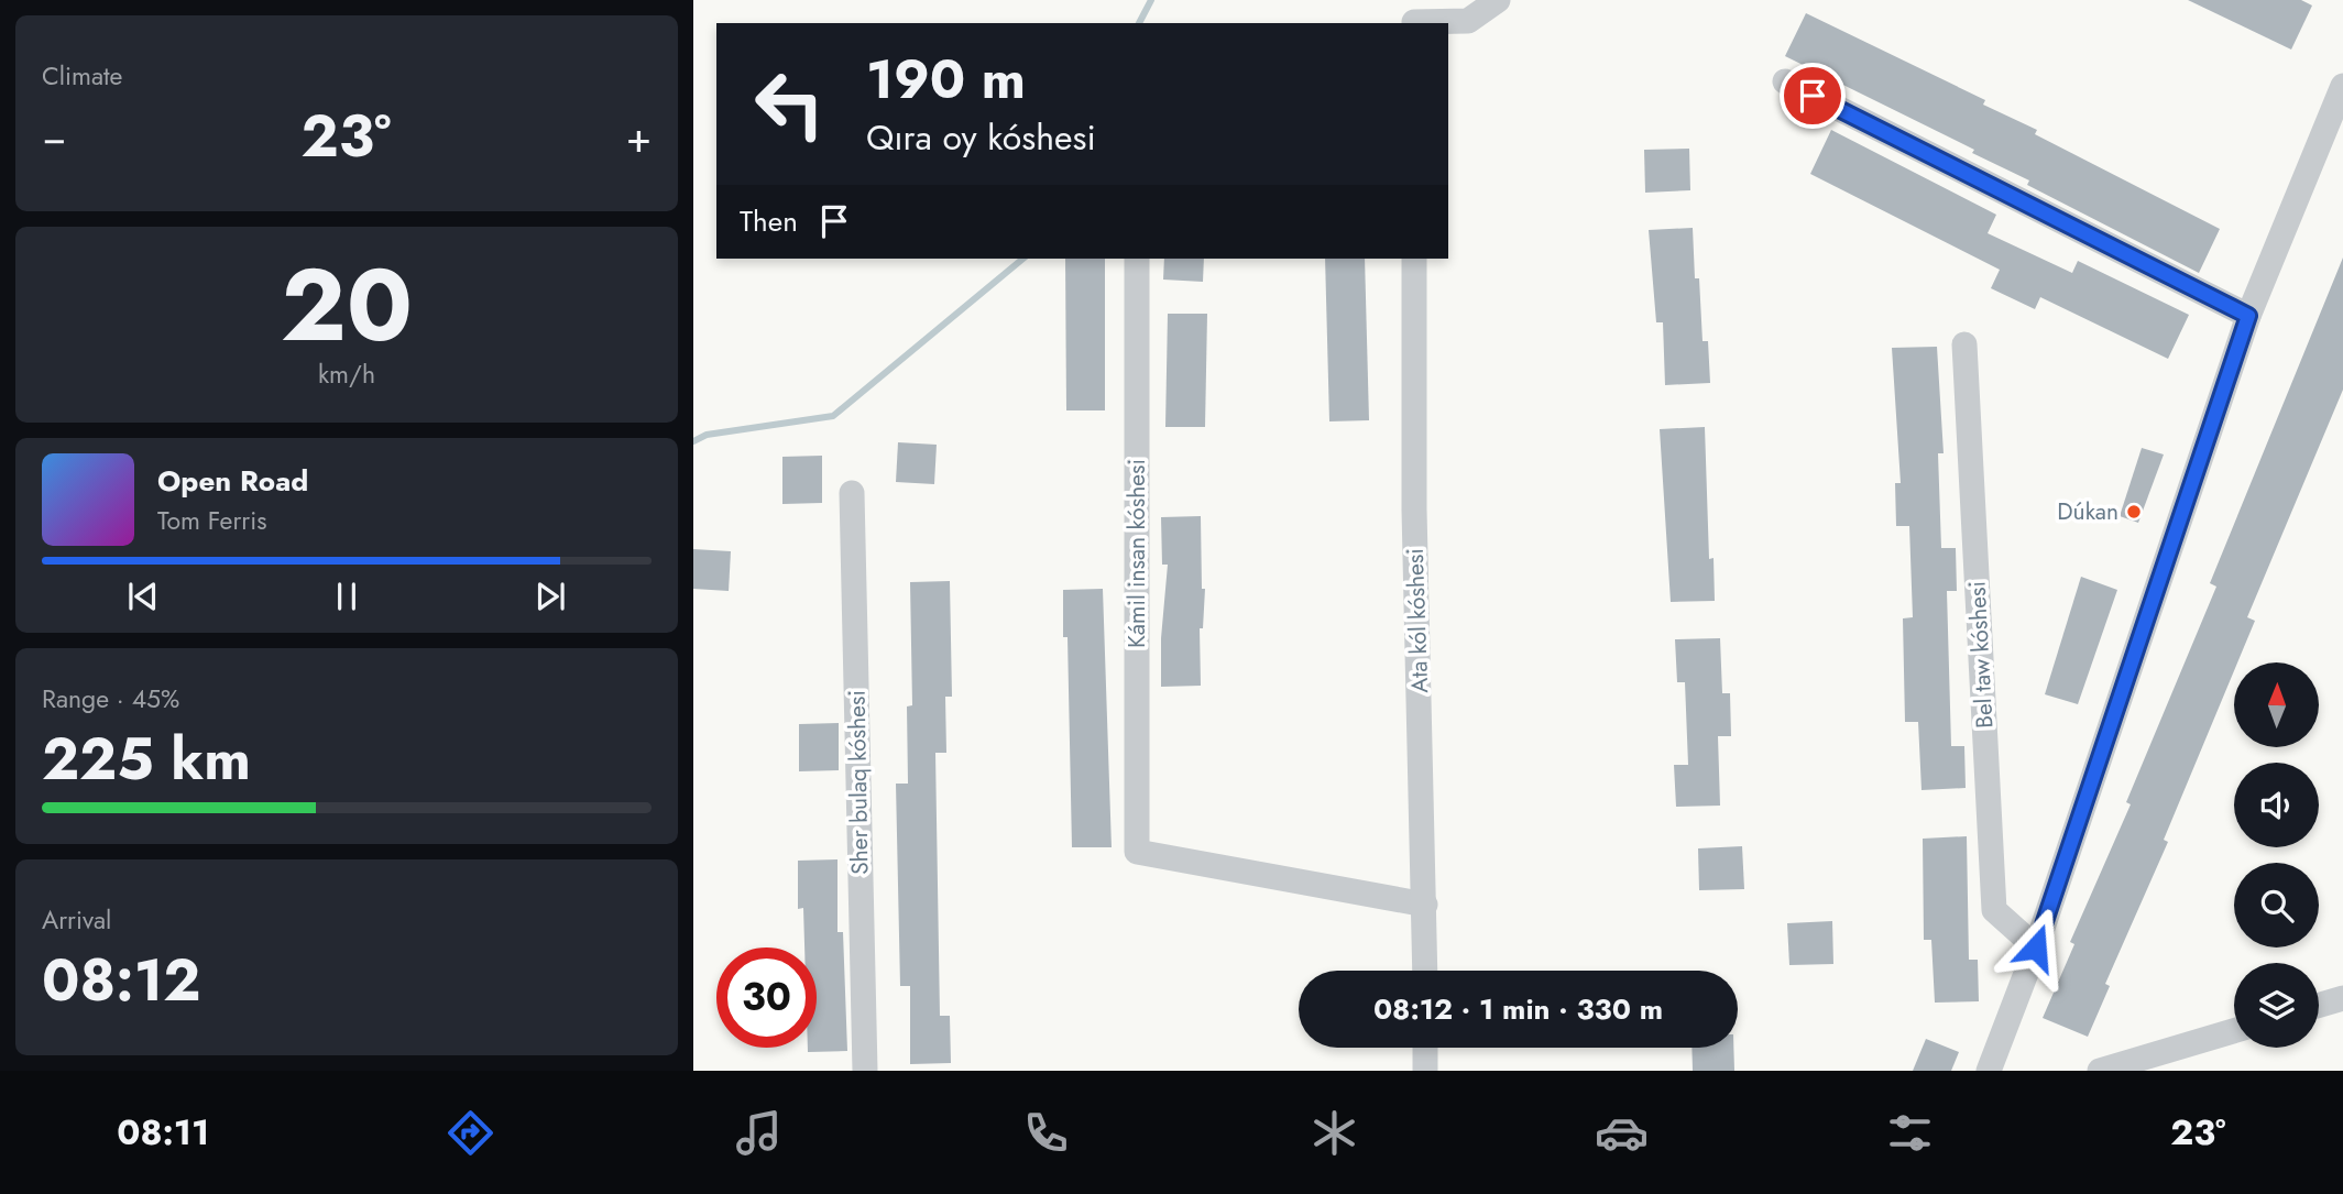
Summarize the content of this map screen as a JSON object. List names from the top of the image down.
{
  "streets": {
    "street": [
      "Kámil insan kóshesi",
      "Ata kól kóshesi",
      "Bel taw kóshesi",
      "Sher bulaq kóshesi"
    ]
  },
  "crossings": [
    ["Kámil insan kóshesi", "Ata kól kóshesi"]
  ],
  "places": ["Dúkan"],
  "north": "top",
  "page": {
    "tile": [
      "Climate",
      ["20", "km/h"],
      ["Range · 45%", "225 km"],
      ["Arrival", "08:12"]
    ],
    "turn": ["190 m", "Qıra oy kóshesi"],
    "heat": ["−", "23°", "+"],
    "then": "Then",
    "song": ["Open Road", "Tom Ferris"],
    "limit": "30",
    "trip": "08:12 · 1 min · 330 m",
    "tabs": ["08:11", "23°"]
  }
}
